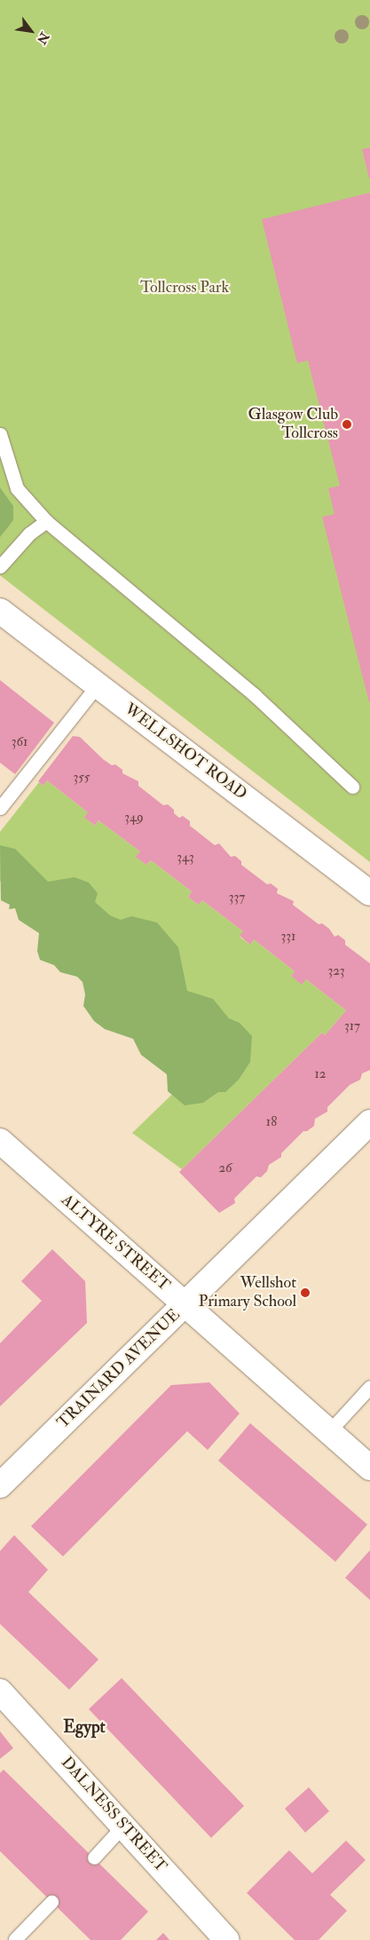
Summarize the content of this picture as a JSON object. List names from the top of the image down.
{
  "streets": {
    "street": [
      "WELLSHOT ROAD",
      "ALTYRE STREET",
      "TRAINARD AVENUE",
      "DALNESS STREET"
    ]
  },
  "crossings": [
    ["ALTYRE STREET", "TRAINARD AVENUE"]
  ],
  "districts": ["Egypt"],
  "parks": ["Tollcross Park"],
  "places": ["Glasgow Club Tollcross", "Wellshot Primary School"],
  "house_numbers": [
    "361",
    "355",
    "349",
    "343",
    "337",
    "331",
    "323",
    "317",
    "12",
    "18",
    "26"
  ],
  "north": "bottom right"
}
